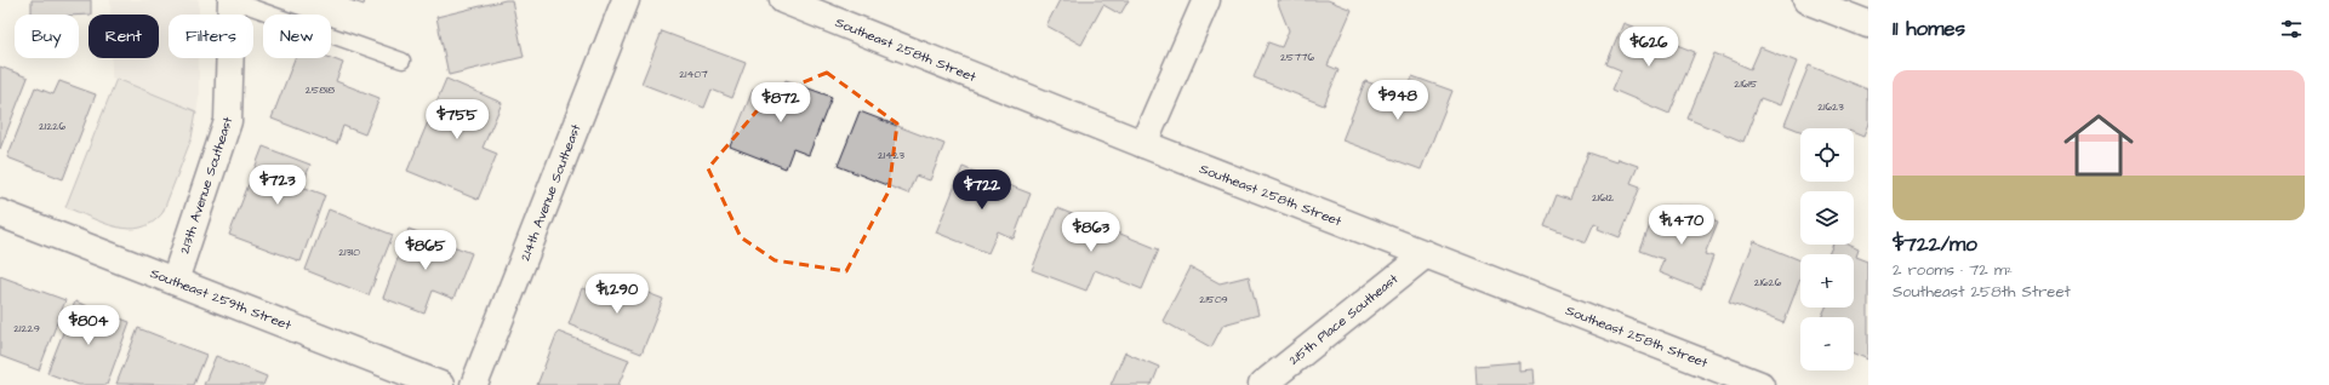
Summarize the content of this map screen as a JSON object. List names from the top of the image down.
{
  "streets": {
    "street": [
      "Southeast 258th Street",
      "213th Avenue Southeast",
      "214th Avenue Southeast",
      "Southeast 259th Street",
      "215th Place Southeast"
    ]
  },
  "crossings": [
    ["Southeast 258th Street", "215th Place Southeast"],
    ["213th Avenue Southeast", "Southeast 259th Street"]
  ],
  "house_numbers": [
    "25776",
    "21407",
    "21615",
    "25818",
    "21623",
    "21226",
    "21423",
    "21612",
    "21310",
    "21626",
    "21509",
    "21229"
  ],
  "page": {
    "heading": "11 homes",
    "chip": [
      "Buy",
      "Rent",
      "Filters",
      "New"
    ],
    "price": [
      "$626",
      "$948",
      "$872",
      "$755",
      "$723",
      "$722",
      "$1,470",
      "$863",
      "$865",
      "$1,290",
      "$804"
    ],
    "list": [
      {
        "name": "$722/mo",
        "note": "2 rooms · 72 m² · Southeast 258th Street"
      }
    ],
    "map_buttons": ["+", "−"]
  }
}
